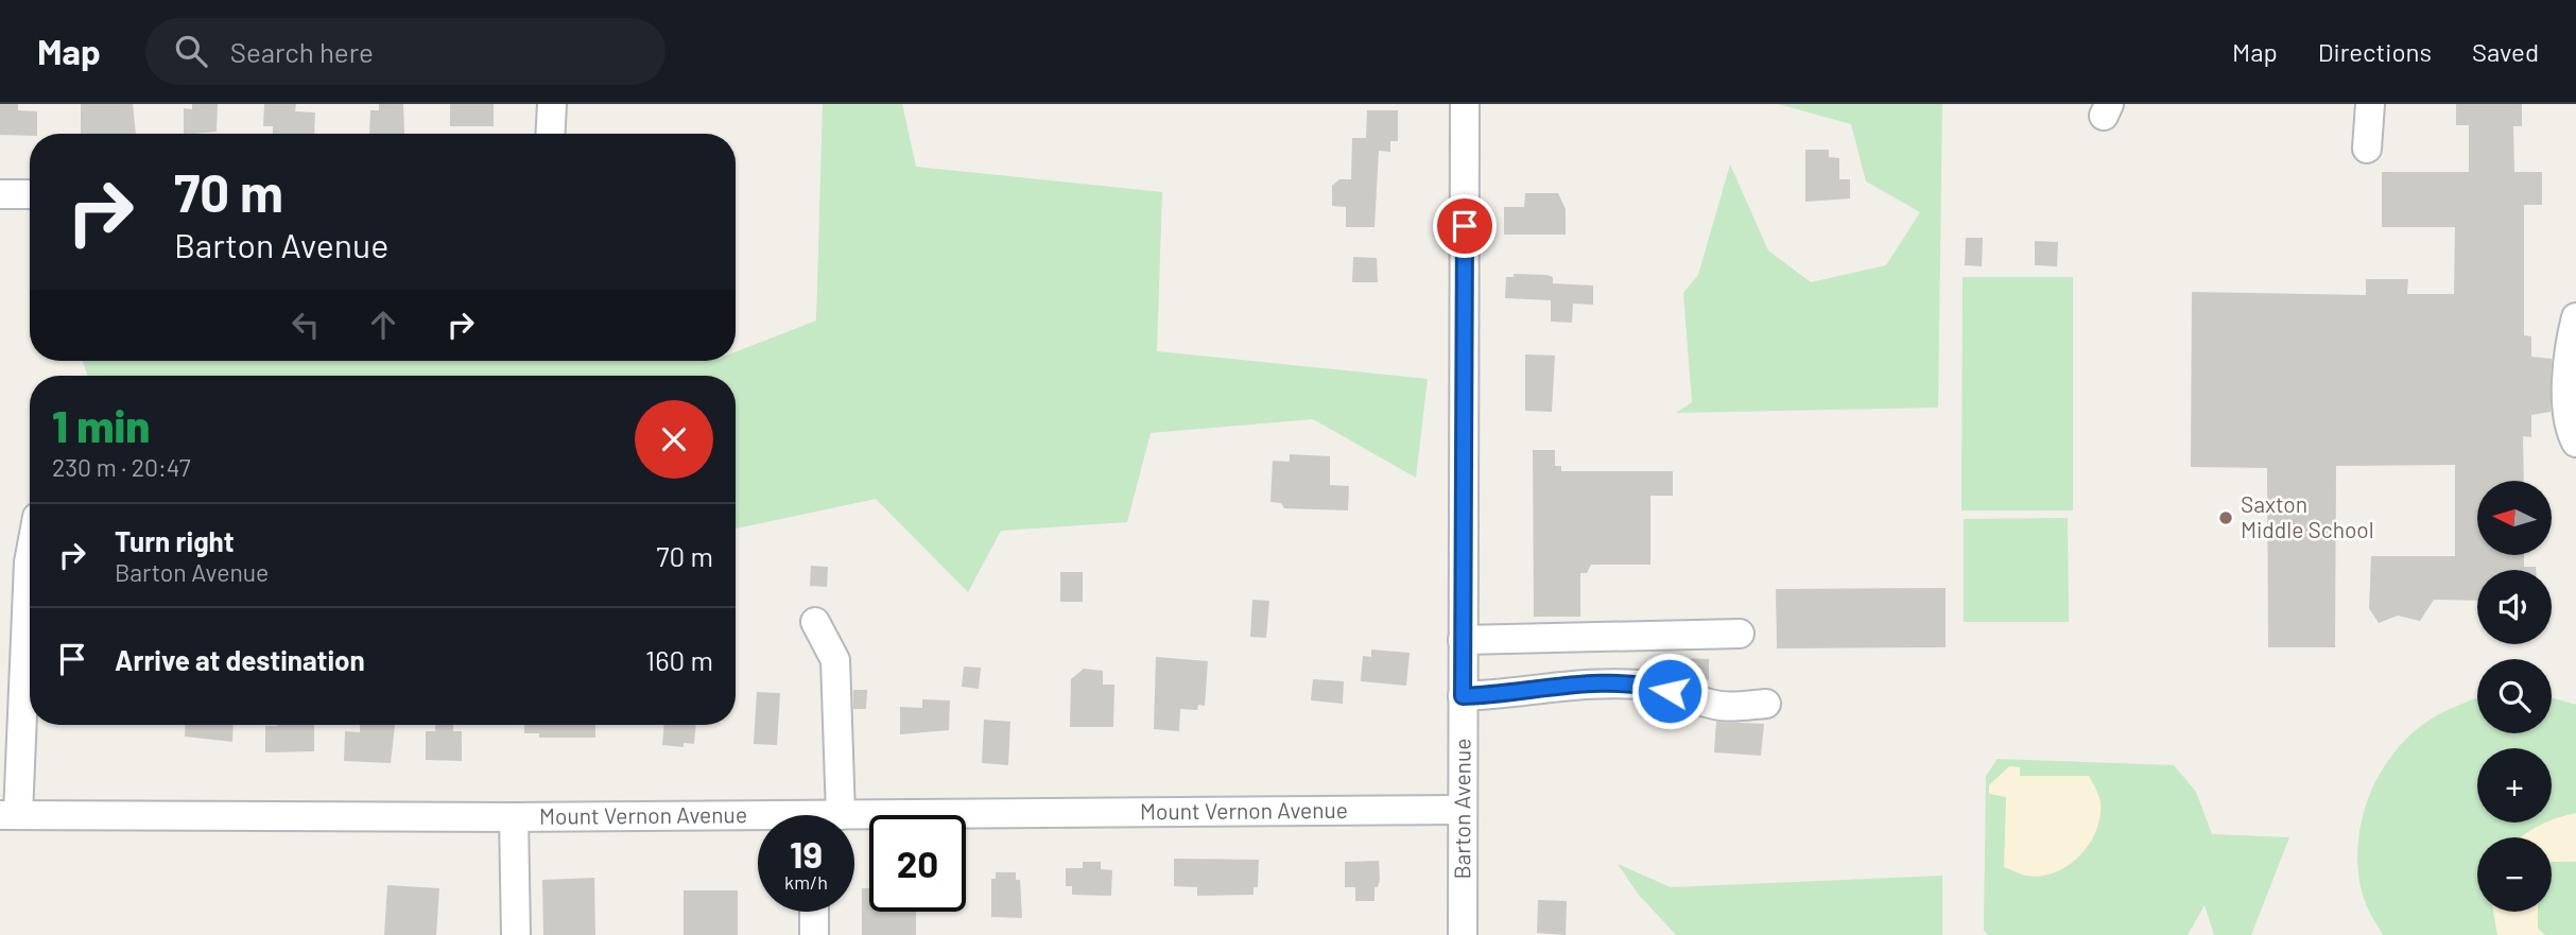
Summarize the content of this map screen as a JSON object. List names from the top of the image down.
{
  "streets": {
    "street": ["Barton Avenue", "Mount Vernon Avenue"]
  },
  "crossings": [
    ["Barton Avenue", "Mount Vernon Avenue"]
  ],
  "places": ["Saxton Middle School"],
  "north": "left",
  "page": {
    "header": "Map",
    "search": "Search here",
    "nav": ["Map", "Directions", "Saved"],
    "turn": ["70 m", "Barton Avenue"],
    "heading": ["1 min", "230 m · 20:47"],
    "map_buttons": ["+", "−"],
    "list": [
      {
        "name": "Turn right",
        "note": "Barton Avenue",
        "value": "70 m"
      },
      {
        "name": "Arrive at destination",
        "value": "160 m"
      }
    ],
    "speed": "19 km/h",
    "limit": "20"
  }
}
